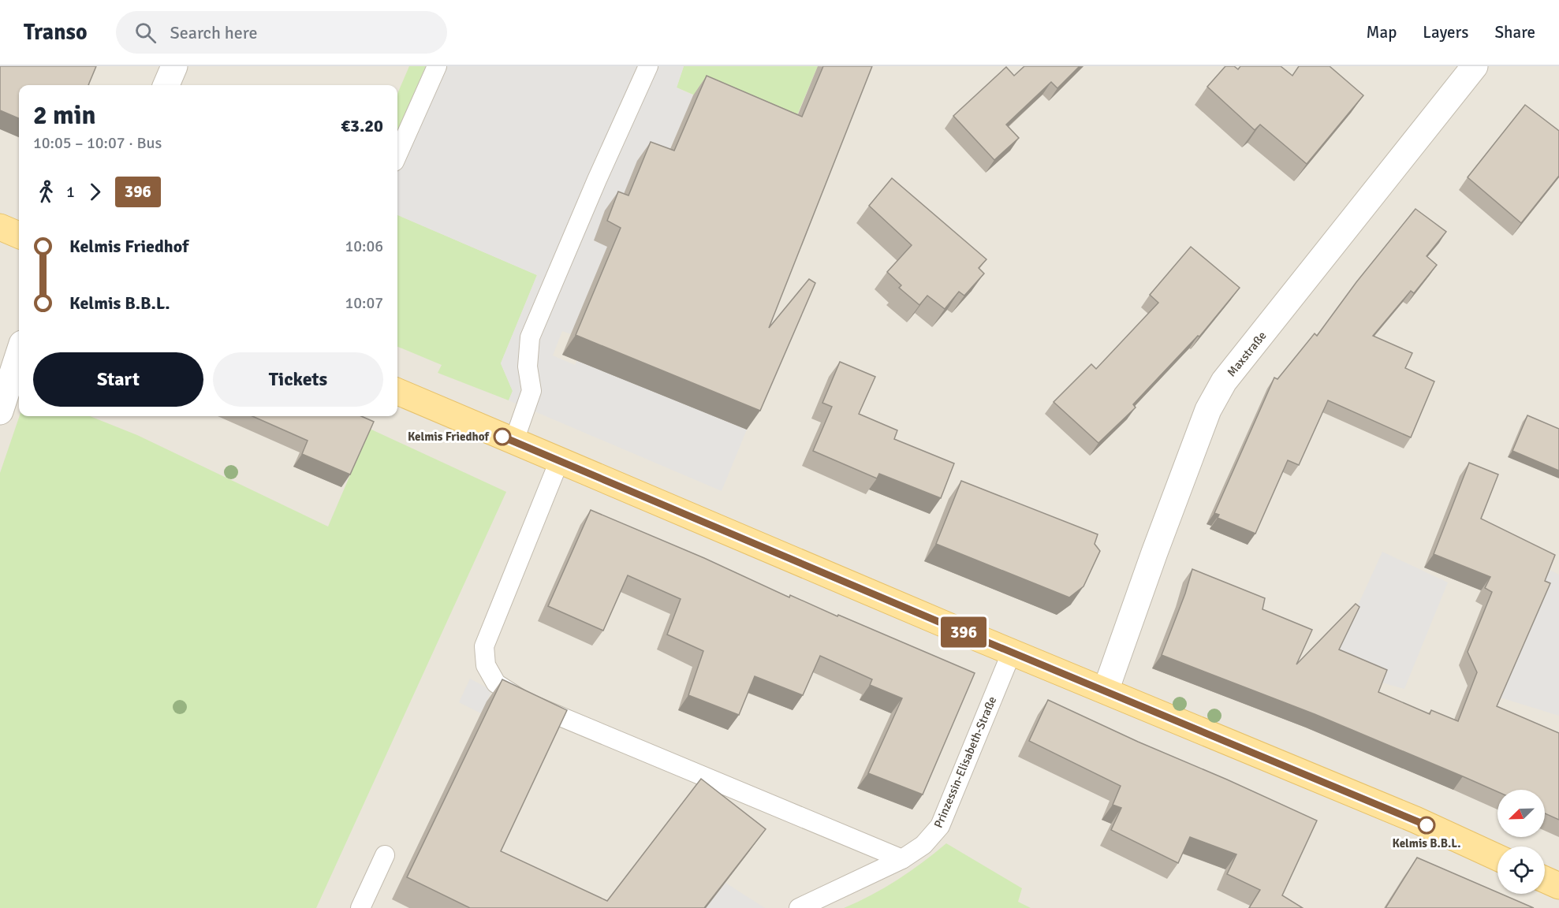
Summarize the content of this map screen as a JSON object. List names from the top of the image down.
{
  "streets": {
    "street": ["Maxstraße"],
    "lane": ["Prinzessin-Elisabeth-Straße"]
  },
  "places": ["Kelmis Friedhof", "Kelmis B.B.L."],
  "lines": ["bus line 396"],
  "north": "bottom left",
  "page": {
    "header": "Transo",
    "search": "Search here",
    "nav": ["Map", "Layers", "Share"],
    "on_map": "396",
    "heading": ["2 min", "10:05 – 10:07 · Bus", "€3.20"],
    "legs": ["1", "396"],
    "list": [
      {
        "name": "Kelmis Friedhof",
        "value": "10:06"
      },
      {
        "name": "Kelmis B.B.L.",
        "value": "10:07"
      }
    ],
    "buttons": ["Start", "Tickets"]
  }
}
